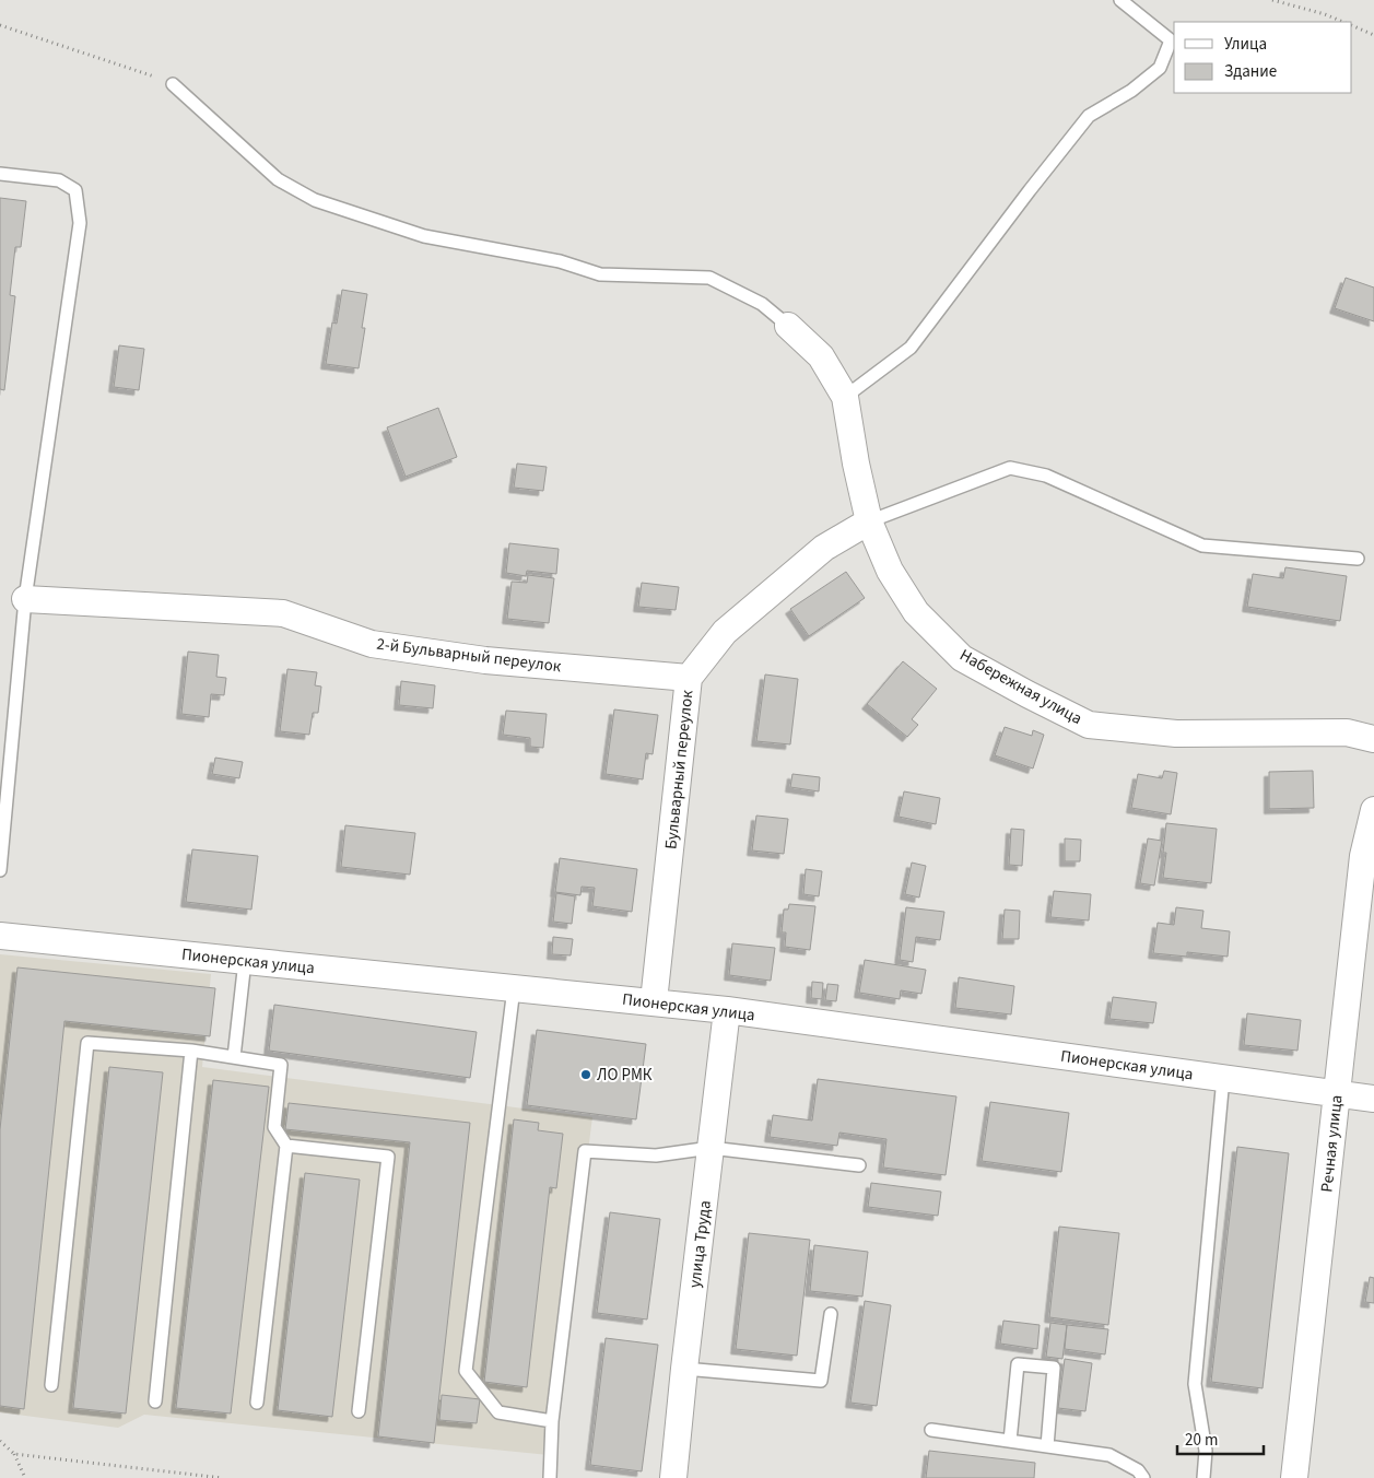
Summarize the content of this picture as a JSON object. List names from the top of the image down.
{
  "streets": {
    "street": [
      "2-й Бульварный переулок",
      "Набережная улица",
      "Бульварный переулок",
      "Пионерская улица",
      "Речная улица",
      "улица Труда"
    ]
  },
  "crossings": [
    ["2-й Бульварный переулок", "Бульварный переулок"],
    ["Набережная улица", "Бульварный переулок"],
    ["Бульварный переулок", "Пионерская улица"],
    ["Пионерская улица", "Речная улица"],
    ["Пионерская улица", "улица Труда"]
  ],
  "places": ["ЛО РМК"],
  "legend": ["Улица", "Здание"],
  "scale_bar": "20 m"
}
